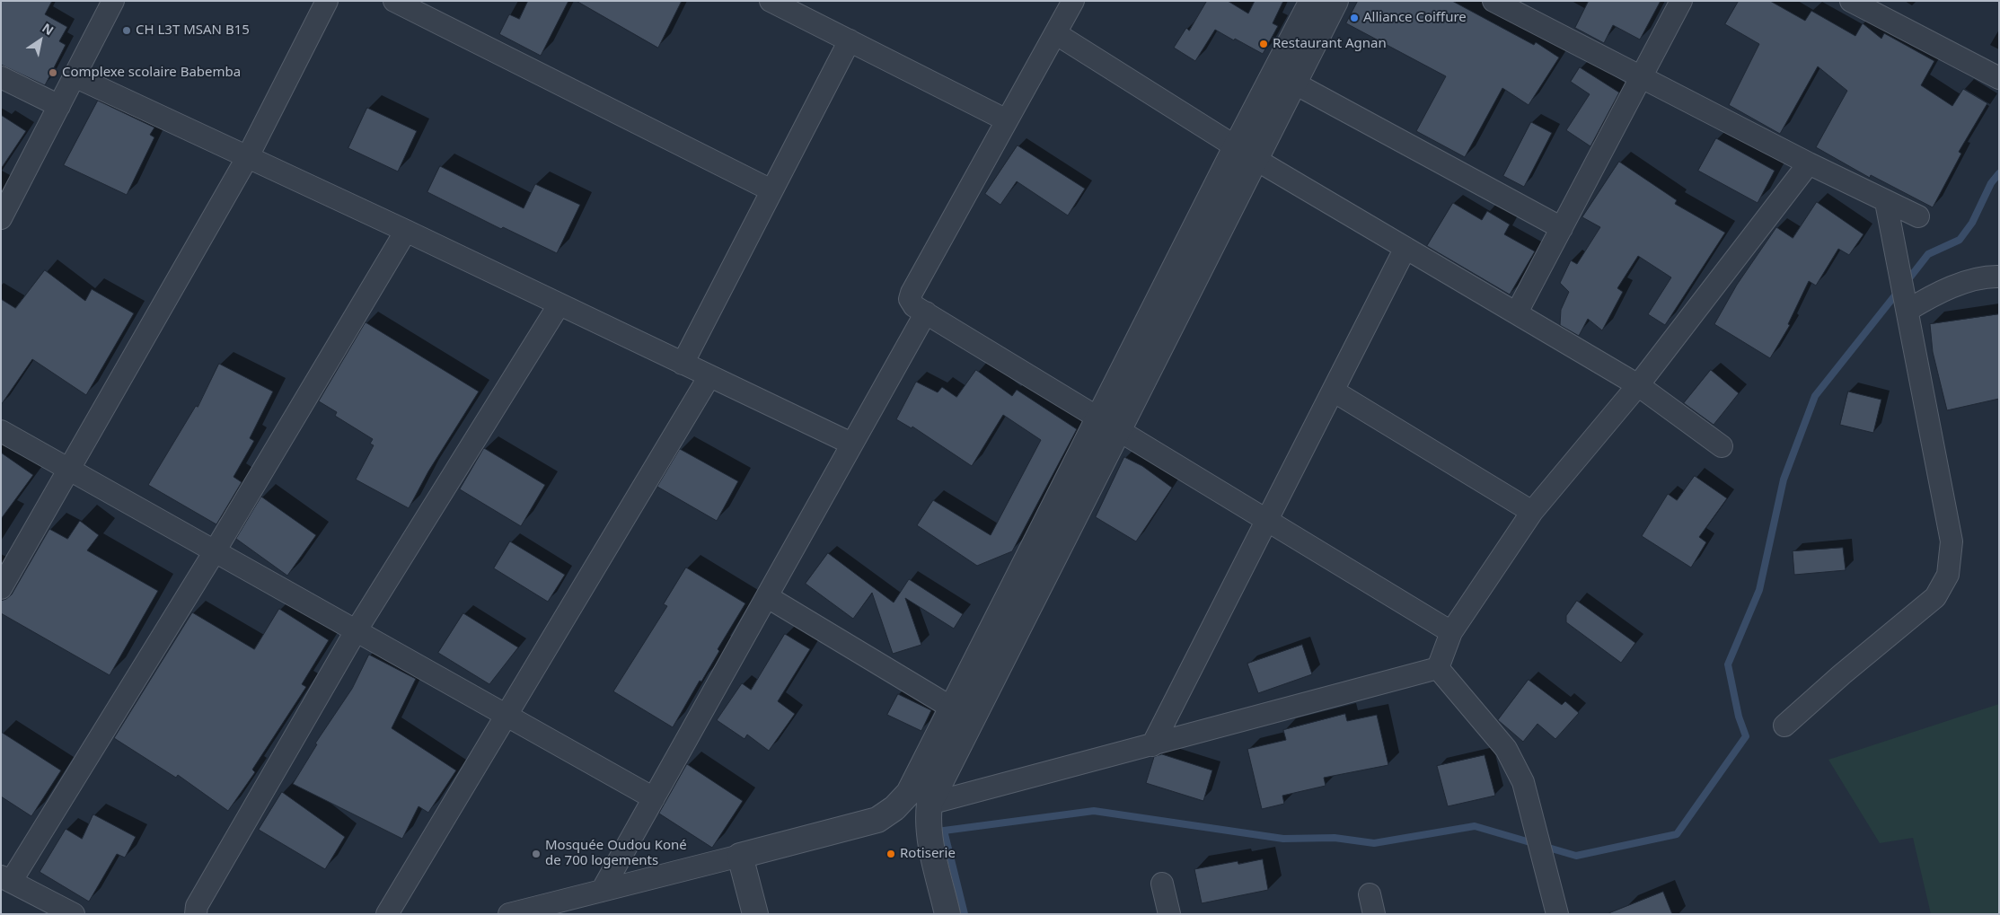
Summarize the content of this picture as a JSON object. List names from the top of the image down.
{
  "places": [
    "Alliance Coiffure",
    "CH L3T MSAN B15",
    "Restaurant Agnan",
    "Complexe scolaire Babemba",
    "Mosquée Oudou Koné de 700 logements",
    "Rotiserie"
  ],
  "north": "top right"
}
